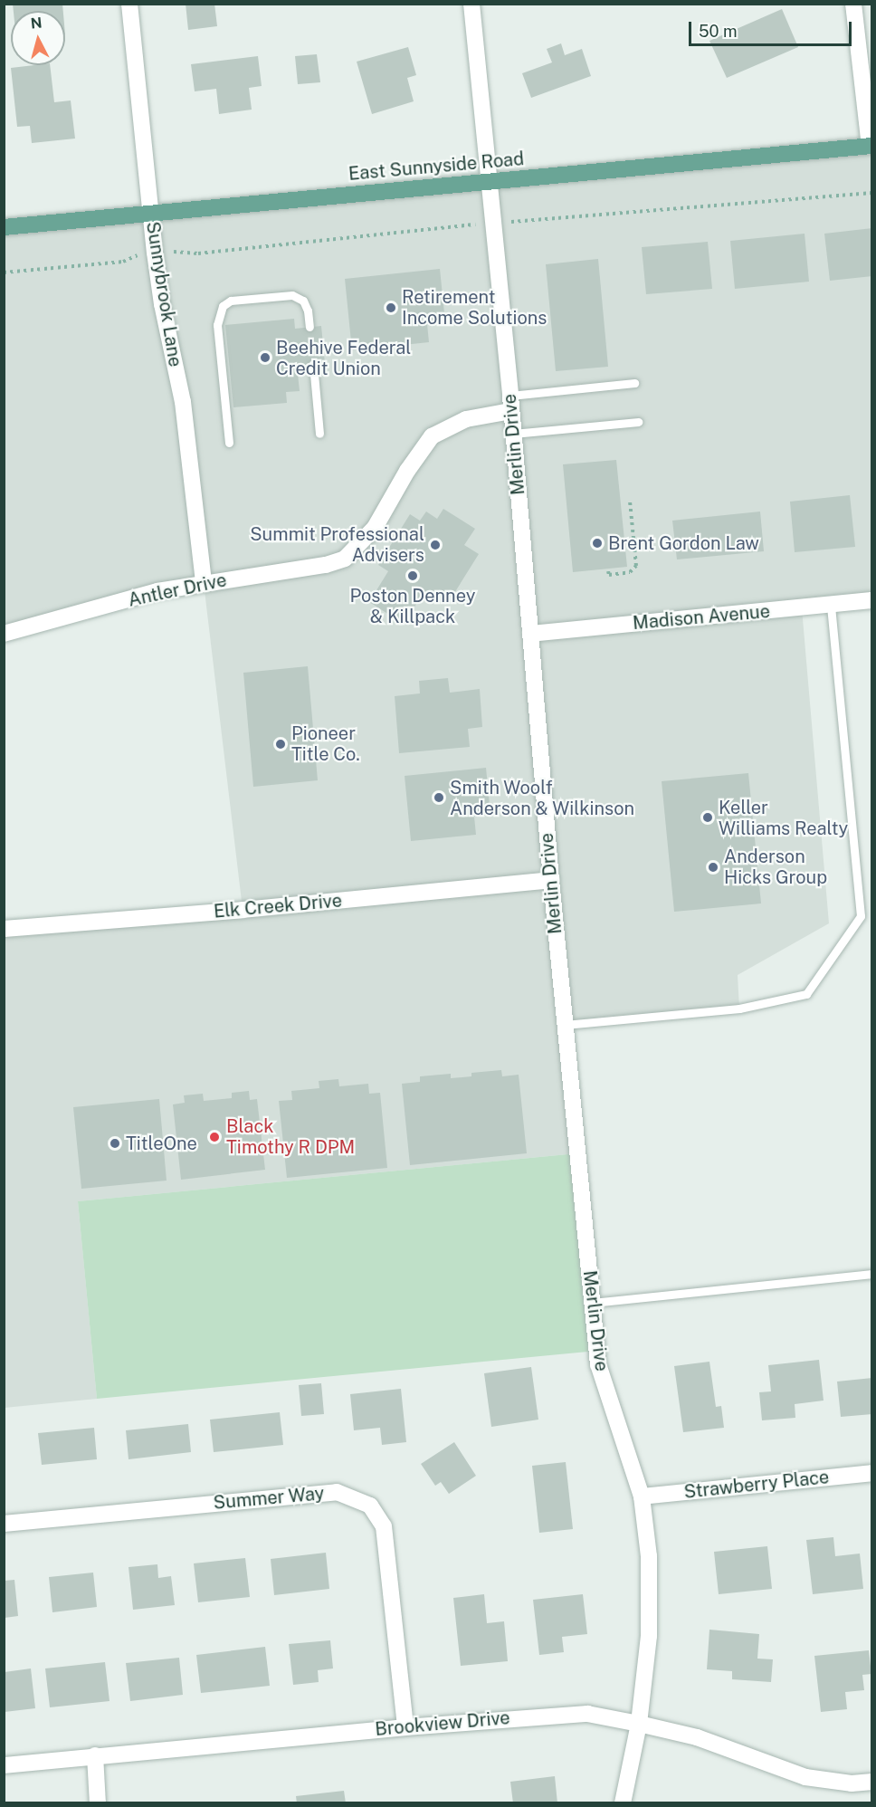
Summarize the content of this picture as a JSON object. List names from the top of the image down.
{
  "streets": {
    "main road": ["East Sunnyside Road"],
    "street": [
      "Sunnybrook Lane",
      "Merlin Drive",
      "Antler Drive",
      "Madison Avenue",
      "Elk Creek Drive",
      "Strawberry Place",
      "Summer Way",
      "Brookview Drive"
    ]
  },
  "crossings": [
    ["East Sunnyside Road", "Sunnybrook Lane"],
    ["East Sunnyside Road", "Merlin Drive"],
    ["Sunnybrook Lane", "Antler Drive"],
    ["Merlin Drive", "Antler Drive"],
    ["Merlin Drive", "Madison Avenue"],
    ["Merlin Drive", "Elk Creek Drive"],
    ["Merlin Drive", "Strawberry Place"],
    ["Merlin Drive", "Brookview Drive"],
    ["Summer Way", "Brookview Drive"]
  ],
  "places": [
    "Retirement Income Solutions",
    "Beehive Federal Credit Union",
    "Brent Gordon Law",
    "Summit Professional Advisers",
    "Poston Denney & Killpack",
    "Pioneer Title Co.",
    "Smith Woolf Anderson & Wilkinson",
    "Keller Williams Realty",
    "Anderson Hicks Group",
    "Black Timothy R DPM",
    "TitleOne"
  ],
  "scale_bar": "50 m",
  "north": "top"
}
